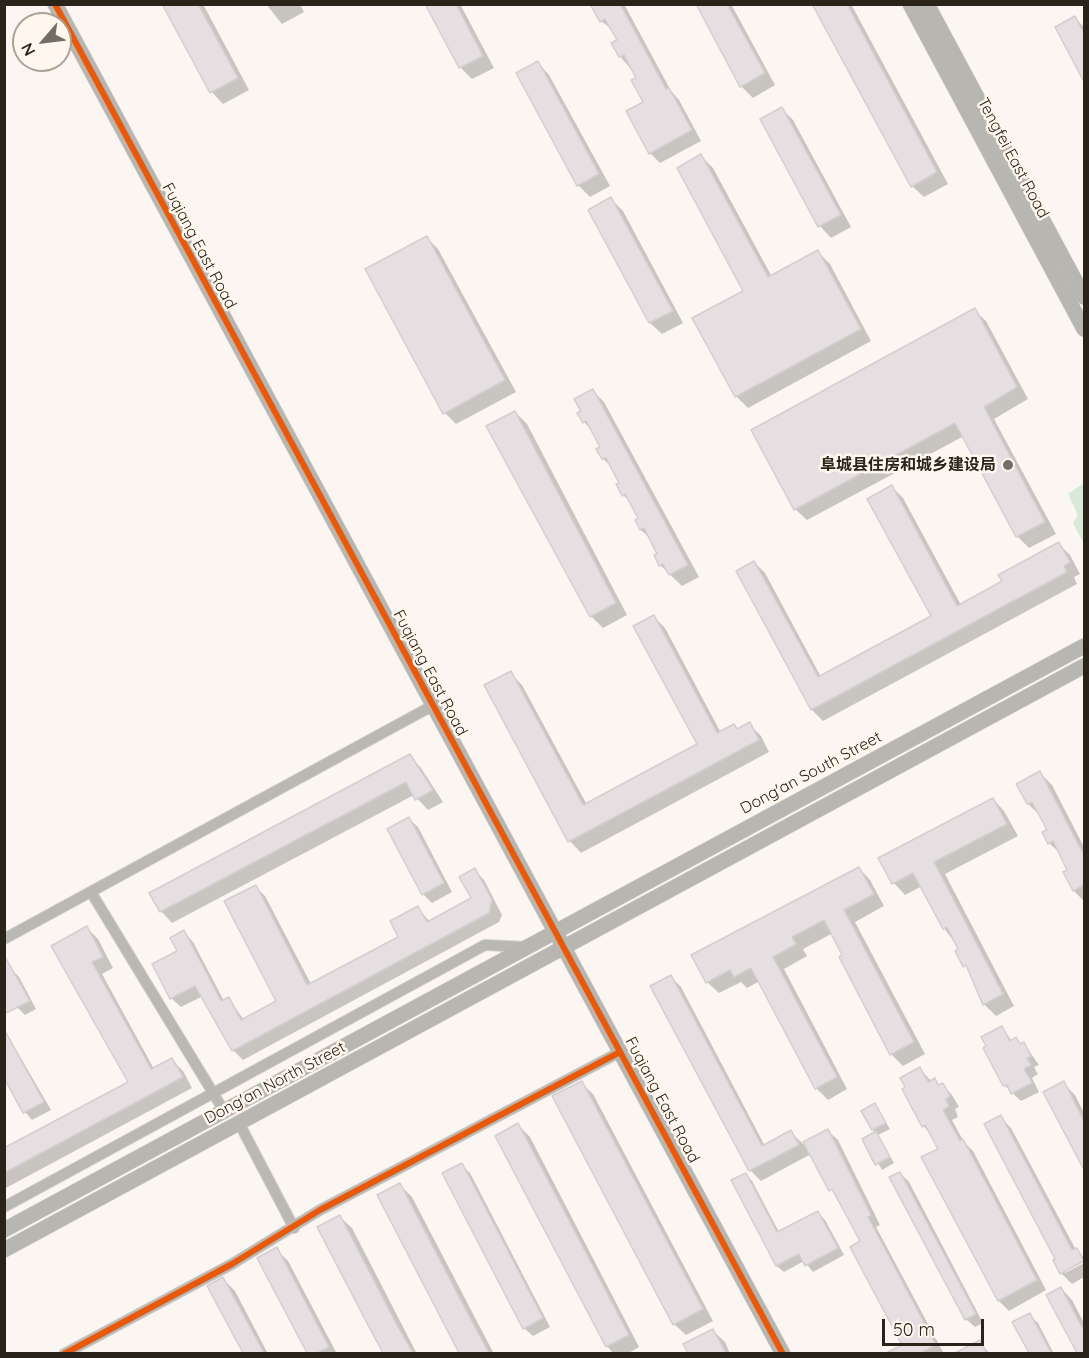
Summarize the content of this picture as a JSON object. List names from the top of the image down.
{
  "streets": {
    "main road": [
      "Tengfei East Road",
      "Fuqiang East Road",
      "Dong'an South Street",
      "Dong'an North Street"
    ]
  },
  "crossings": [
    ["Fuqiang East Road", "Dong'an South Street"],
    ["Fuqiang East Road", "Dong'an North Street"],
    ["Dong'an South Street", "Dong'an North Street"]
  ],
  "places": ["阜城县住房和城乡建设局"],
  "scale_bar": "50 m",
  "north": "bottom left"
}
